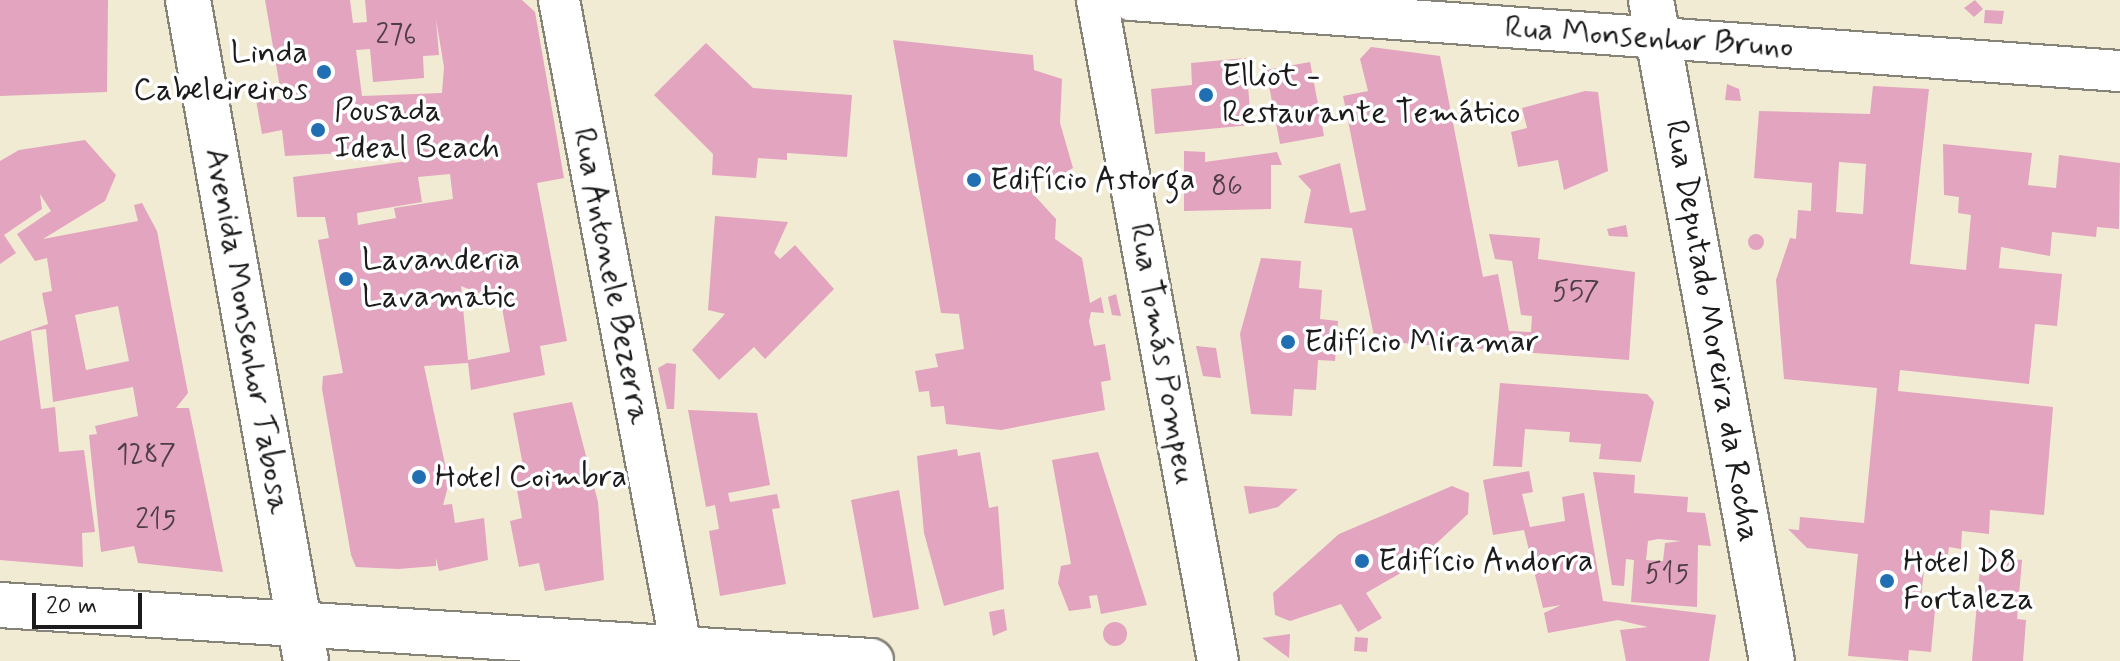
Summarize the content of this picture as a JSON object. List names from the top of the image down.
{
  "streets": {
    "main road": ["Avenida Monsenhor Tabosa", "Rua Deputado Moreira da Rocha"],
    "street": ["Rua Monsenhor Bruno", "Rua Antonele Bezerra", "Rua Tomás Pompeu"]
  },
  "crossings": [
    ["Rua Monsenhor Bruno", "Rua Deputado Moreira da Rocha"]
  ],
  "places": [
    "Linda Cabeleireiros",
    "Elliot - Restaurante Temático",
    "Pousada Ideal Beach",
    "Edifício Astorga",
    "Lavanderia Lavamatic",
    "Edifício Miramar",
    "Hotel Coimbra",
    "Edifício Andorra",
    "Hotel D8 Fortaleza"
  ],
  "house_numbers": [
    "276",
    "86",
    "557",
    "1287",
    "215",
    "515"
  ],
  "scale_bar": "20 m"
}
